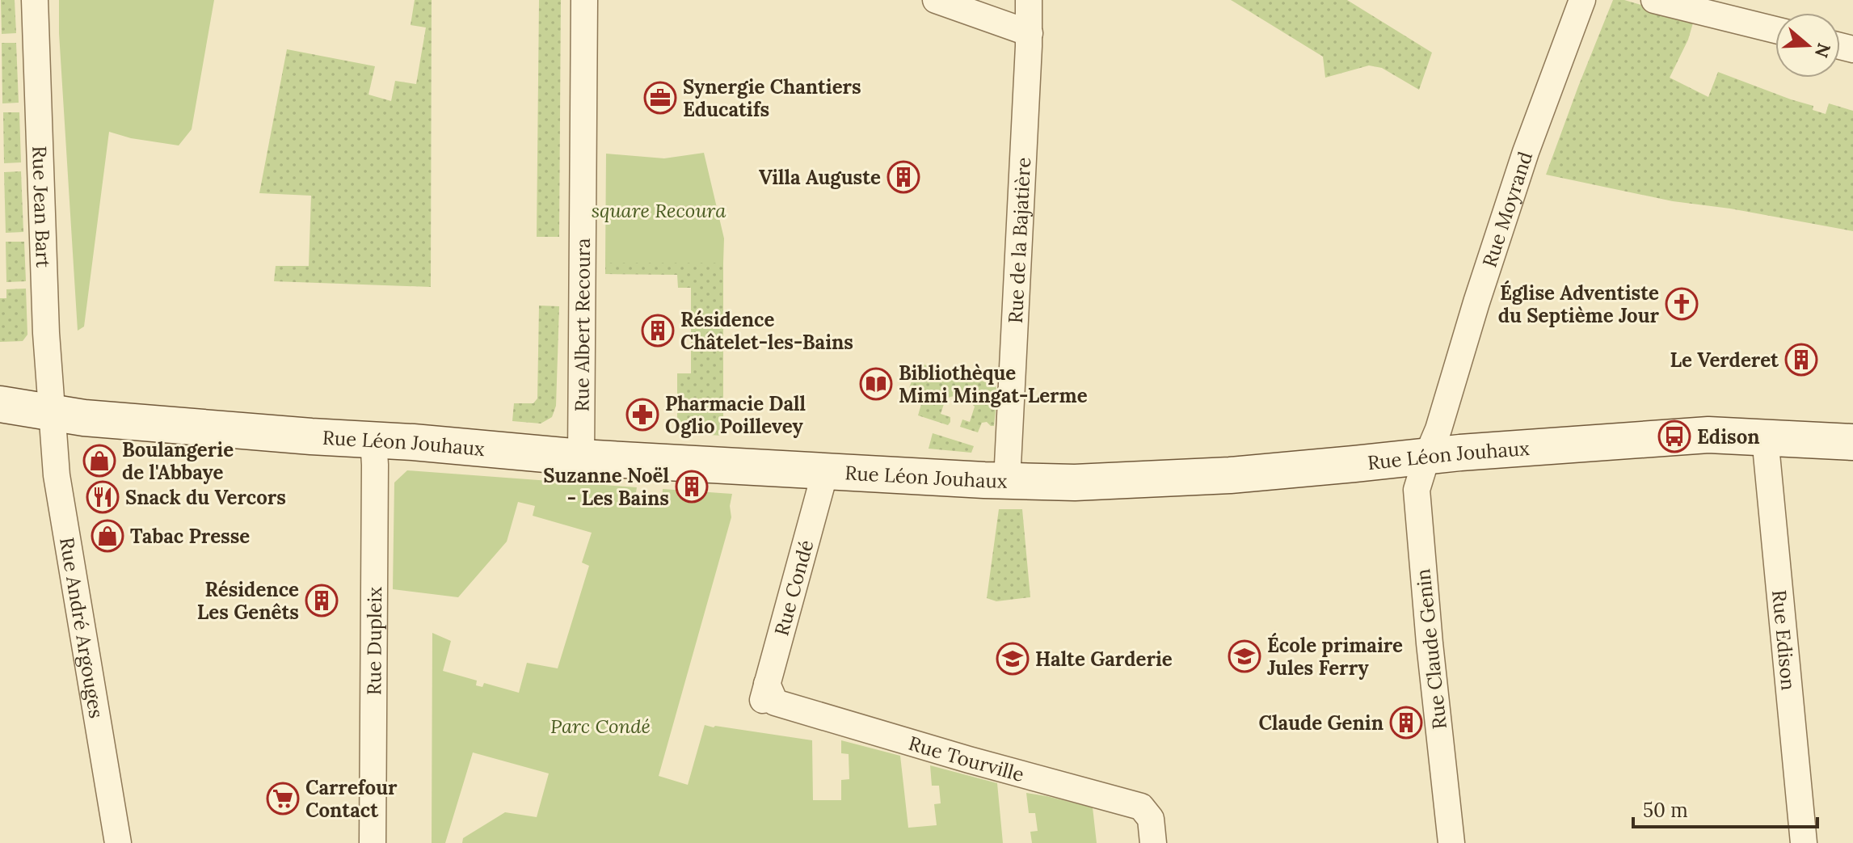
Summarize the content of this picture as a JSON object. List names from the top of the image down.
{
  "streets": {
    "street": [
      "Rue Jean Bart",
      "Rue Moyrand",
      "Rue de la Bajatière",
      "Rue Albert Recoura",
      "Rue Léon Jouhaux",
      "Rue Condé",
      "Rue André Argouges",
      "Rue Edison",
      "Rue Dupleix",
      "Rue Claude Genin",
      "Rue Tourville"
    ]
  },
  "crossings": [
    ["Rue Jean Bart", "Rue Léon Jouhaux"],
    ["Rue Jean Bart", "Rue André Argouges"],
    ["Rue Moyrand", "Rue Léon Jouhaux"],
    ["Rue Moyrand", "Rue Claude Genin"],
    ["Rue de la Bajatière", "Rue Léon Jouhaux"],
    ["Rue Albert Recoura", "Rue Léon Jouhaux"],
    ["Rue Léon Jouhaux", "Rue Condé"],
    ["Rue Léon Jouhaux", "Rue André Argouges"],
    ["Rue Léon Jouhaux", "Rue Edison"],
    ["Rue Léon Jouhaux", "Rue Dupleix"],
    ["Rue Léon Jouhaux", "Rue Claude Genin"],
    ["Rue Condé", "Rue Tourville"]
  ],
  "parks": ["square Recoura", "Parc Condé"],
  "places": {
    "office": ["Synergie Chantiers Educatifs"],
    "building": [
      "Villa Auguste",
      "Résidence Châtelet-les-Bains",
      "Le Verderet",
      "Suzanne Noël - Les Bains",
      "Résidence Les Genêts",
      "Claude Genin"
    ],
    "church": ["Église Adventiste du Septième Jour"],
    "library": ["Bibliothèque Mimi Mingat-Lerme"],
    "pharmacy": ["Pharmacie Dall Oglio Poillevey"],
    "bus stop": ["Edison"],
    "shop": ["Boulangerie de l'Abbaye", "Tabac Presse"],
    "restaurant": ["Snack du Vercors"],
    "school or university": ["École primaire Jules Ferry", "Halte Garderie"],
    "supermarket": ["Carrefour Contact"]
  },
  "scale_bar": "50 m",
  "north": "right"
}
